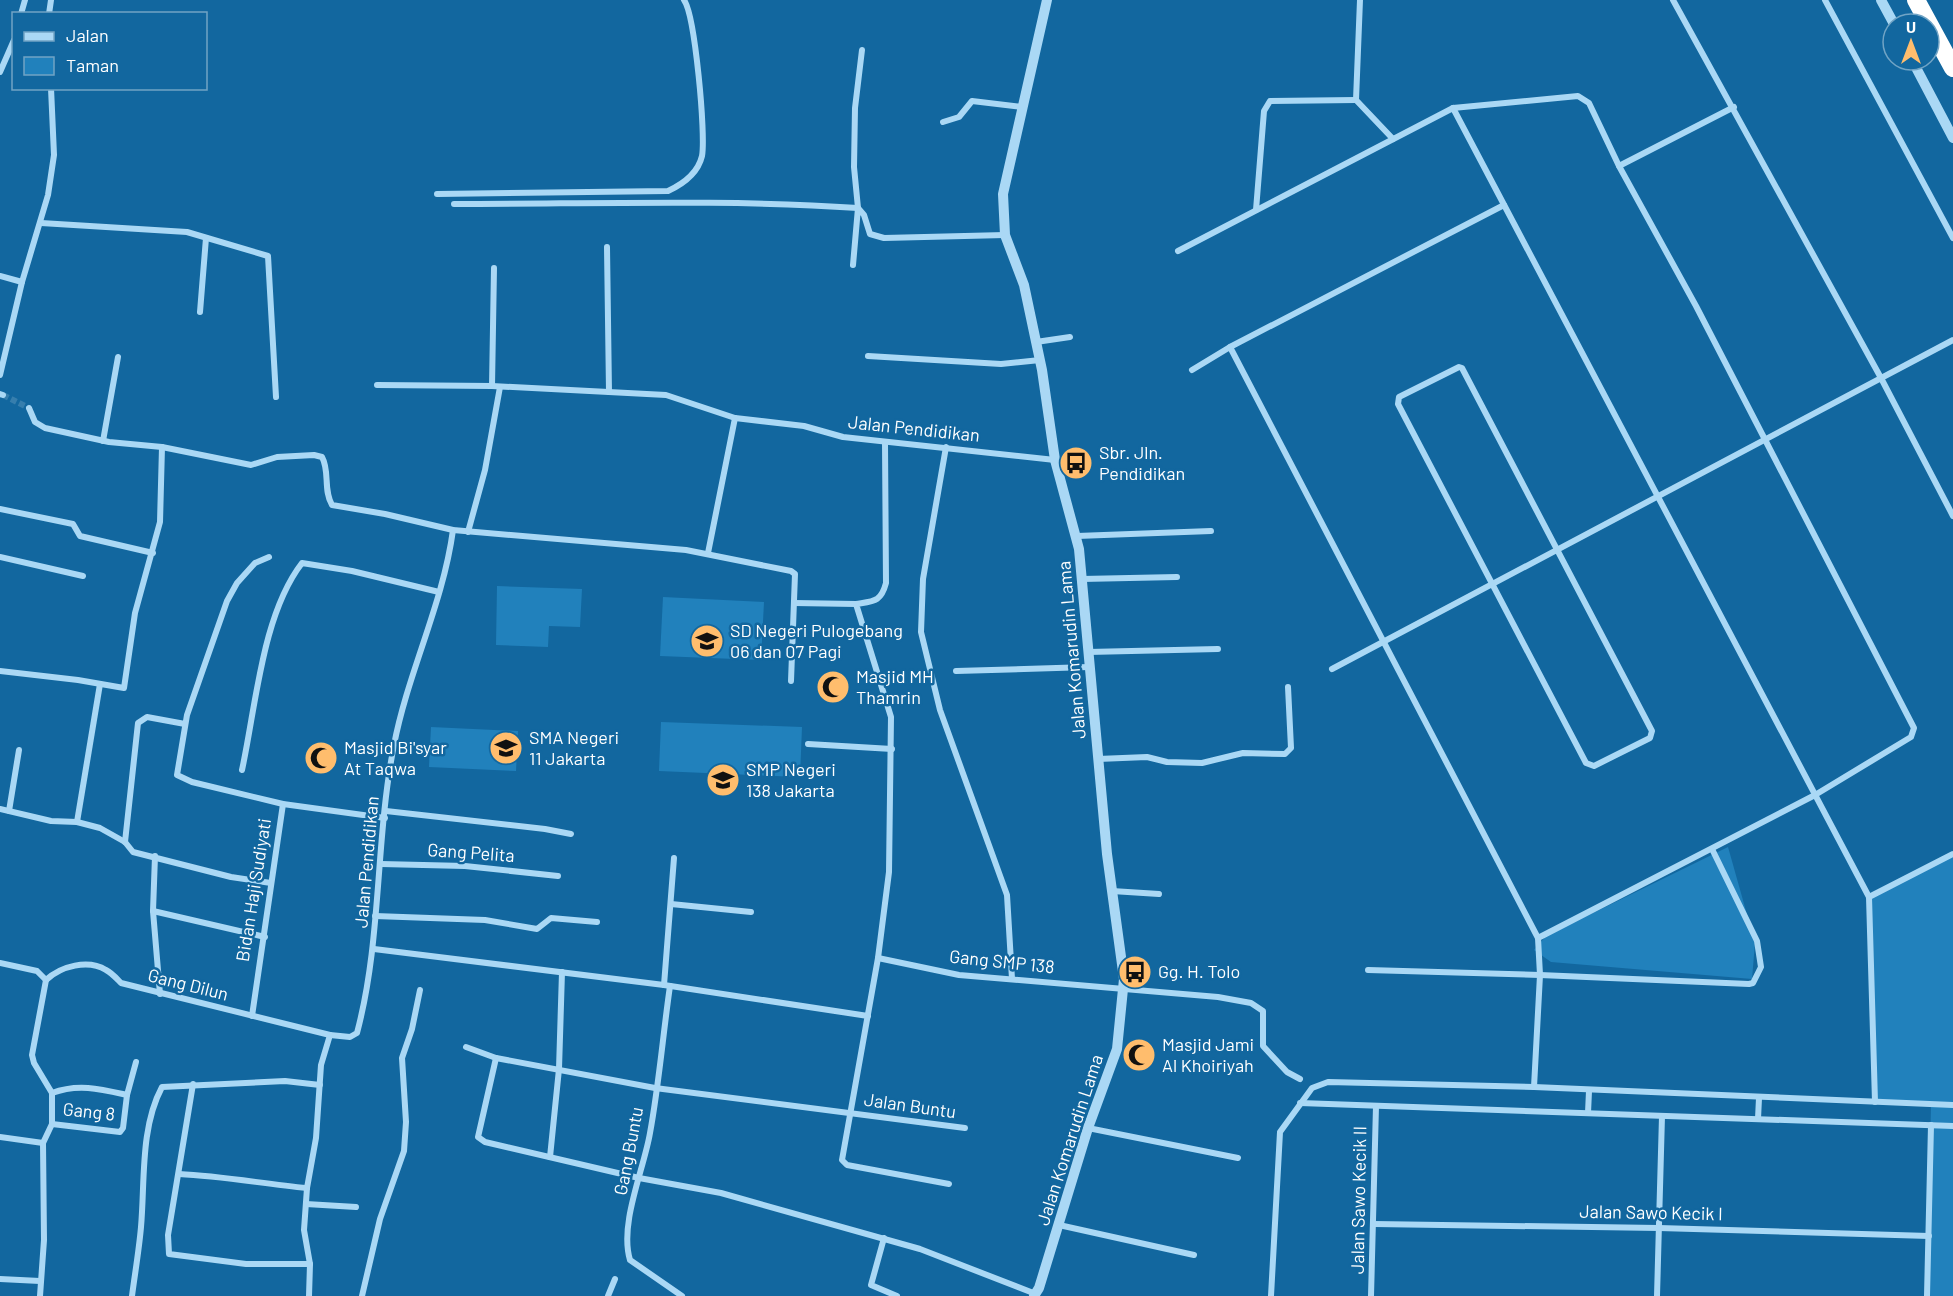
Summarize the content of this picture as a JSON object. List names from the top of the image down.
{
  "streets": {
    "street": [
      "Jalan Pendidikan",
      "Jalan Komarudin Lama",
      "Gang Pelita",
      "Bidan Haji Sudiyati",
      "Gang SMP 138",
      "Gang Dilun",
      "Jalan Buntu",
      "Gang 8",
      "Gang Buntu",
      "Jalan Sawo Kecik II",
      "Jalan Sawo Kecik I"
    ]
  },
  "crossings": [
    ["Jalan Pendidikan", "Jalan Komarudin Lama"],
    ["Jalan Pendidikan", "Gang Pelita"],
    ["Jalan Pendidikan", "Gang Dilun"],
    ["Jalan Komarudin Lama", "Gang SMP 138"],
    ["Bidan Haji Sudiyati", "Gang Dilun"],
    ["Jalan Buntu", "Gang Buntu"],
    ["Jalan Sawo Kecik II", "Jalan Sawo Kecik I"]
  ],
  "places": {
    "bus stop": ["Sbr. Jln. Pendidikan", "Gg. H. Tolo"],
    "school or university": ["SD Negeri Pulogebang 06 dan 07 Pagi", "SMA Negeri 11 Jakarta", "SMP Negeri 138 Jakarta"],
    "mosque": ["Masjid MH Thamrin", "Masjid Bi'syar At Taqwa", "Masjid Jami Al Khoiriyah"]
  },
  "legend": ["Jalan", "Taman"],
  "north": "top"
}
